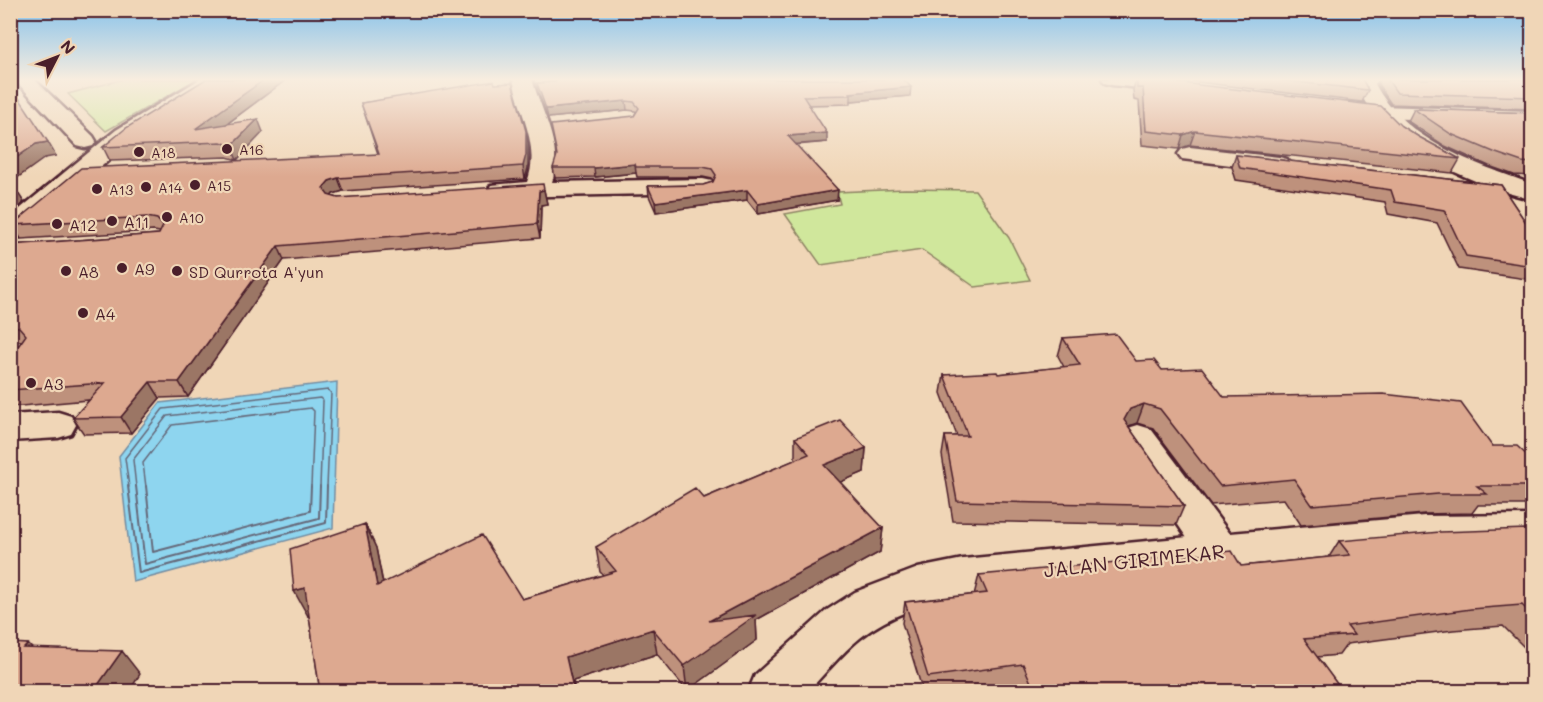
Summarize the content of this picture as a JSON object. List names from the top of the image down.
{
  "streets": {
    "street": ["JALAN GIRIMEKAR"]
  },
  "places": [
    "A16",
    "A18",
    "A15",
    "A14",
    "A13",
    "A10",
    "A11",
    "A12",
    "A9",
    "A8",
    "SD Qurrota A'yun",
    "A4",
    "A3"
  ],
  "north": "top right"
}
